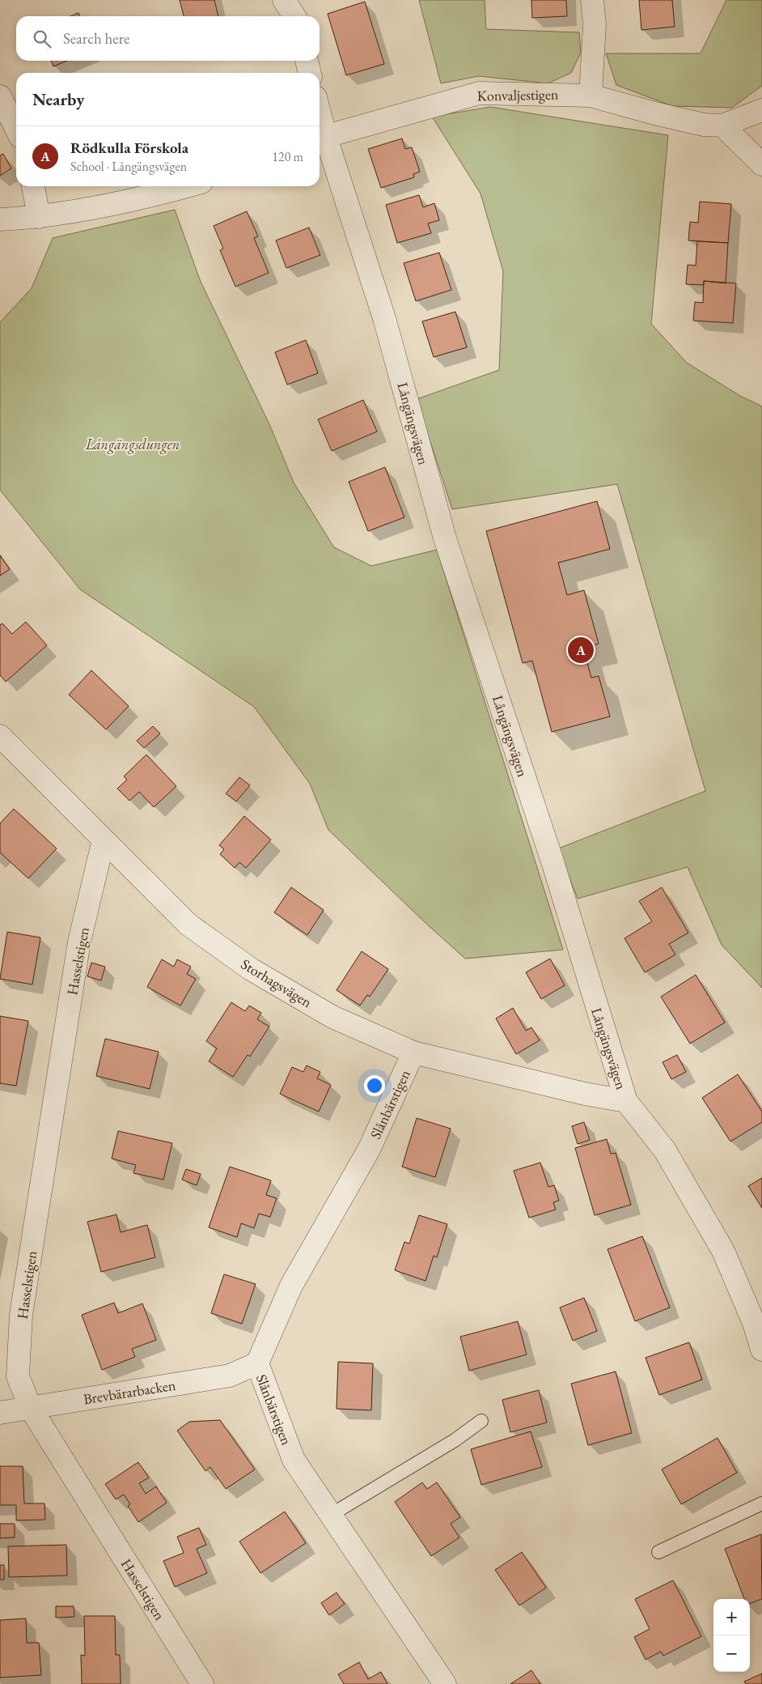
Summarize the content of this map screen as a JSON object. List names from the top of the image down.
{
  "streets": {
    "street": [
      "Konvaljestigen",
      "Långängsvägen",
      "Hasselstigen",
      "Storhagsvägen",
      "Slånbärstigen",
      "Brevbärarbacken"
    ]
  },
  "crossings": [
    ["Konvaljestigen", "Långängsvägen"],
    ["Långängsvägen", "Storhagsvägen"],
    ["Hasselstigen", "Storhagsvägen"],
    ["Hasselstigen", "Brevbärarbacken"],
    ["Storhagsvägen", "Slånbärstigen"],
    ["Slånbärstigen", "Brevbärarbacken"]
  ],
  "parks": ["Långängsdungen"],
  "page": {
    "search": "Search here",
    "heading": "Nearby",
    "list": [
      {
        "mark": "A",
        "name": "Rödkulla Förskola",
        "note": "School · Långängsvägen",
        "value": "120 m"
      }
    ],
    "pins": "A",
    "map_buttons": ["+", "−"]
  }
}
